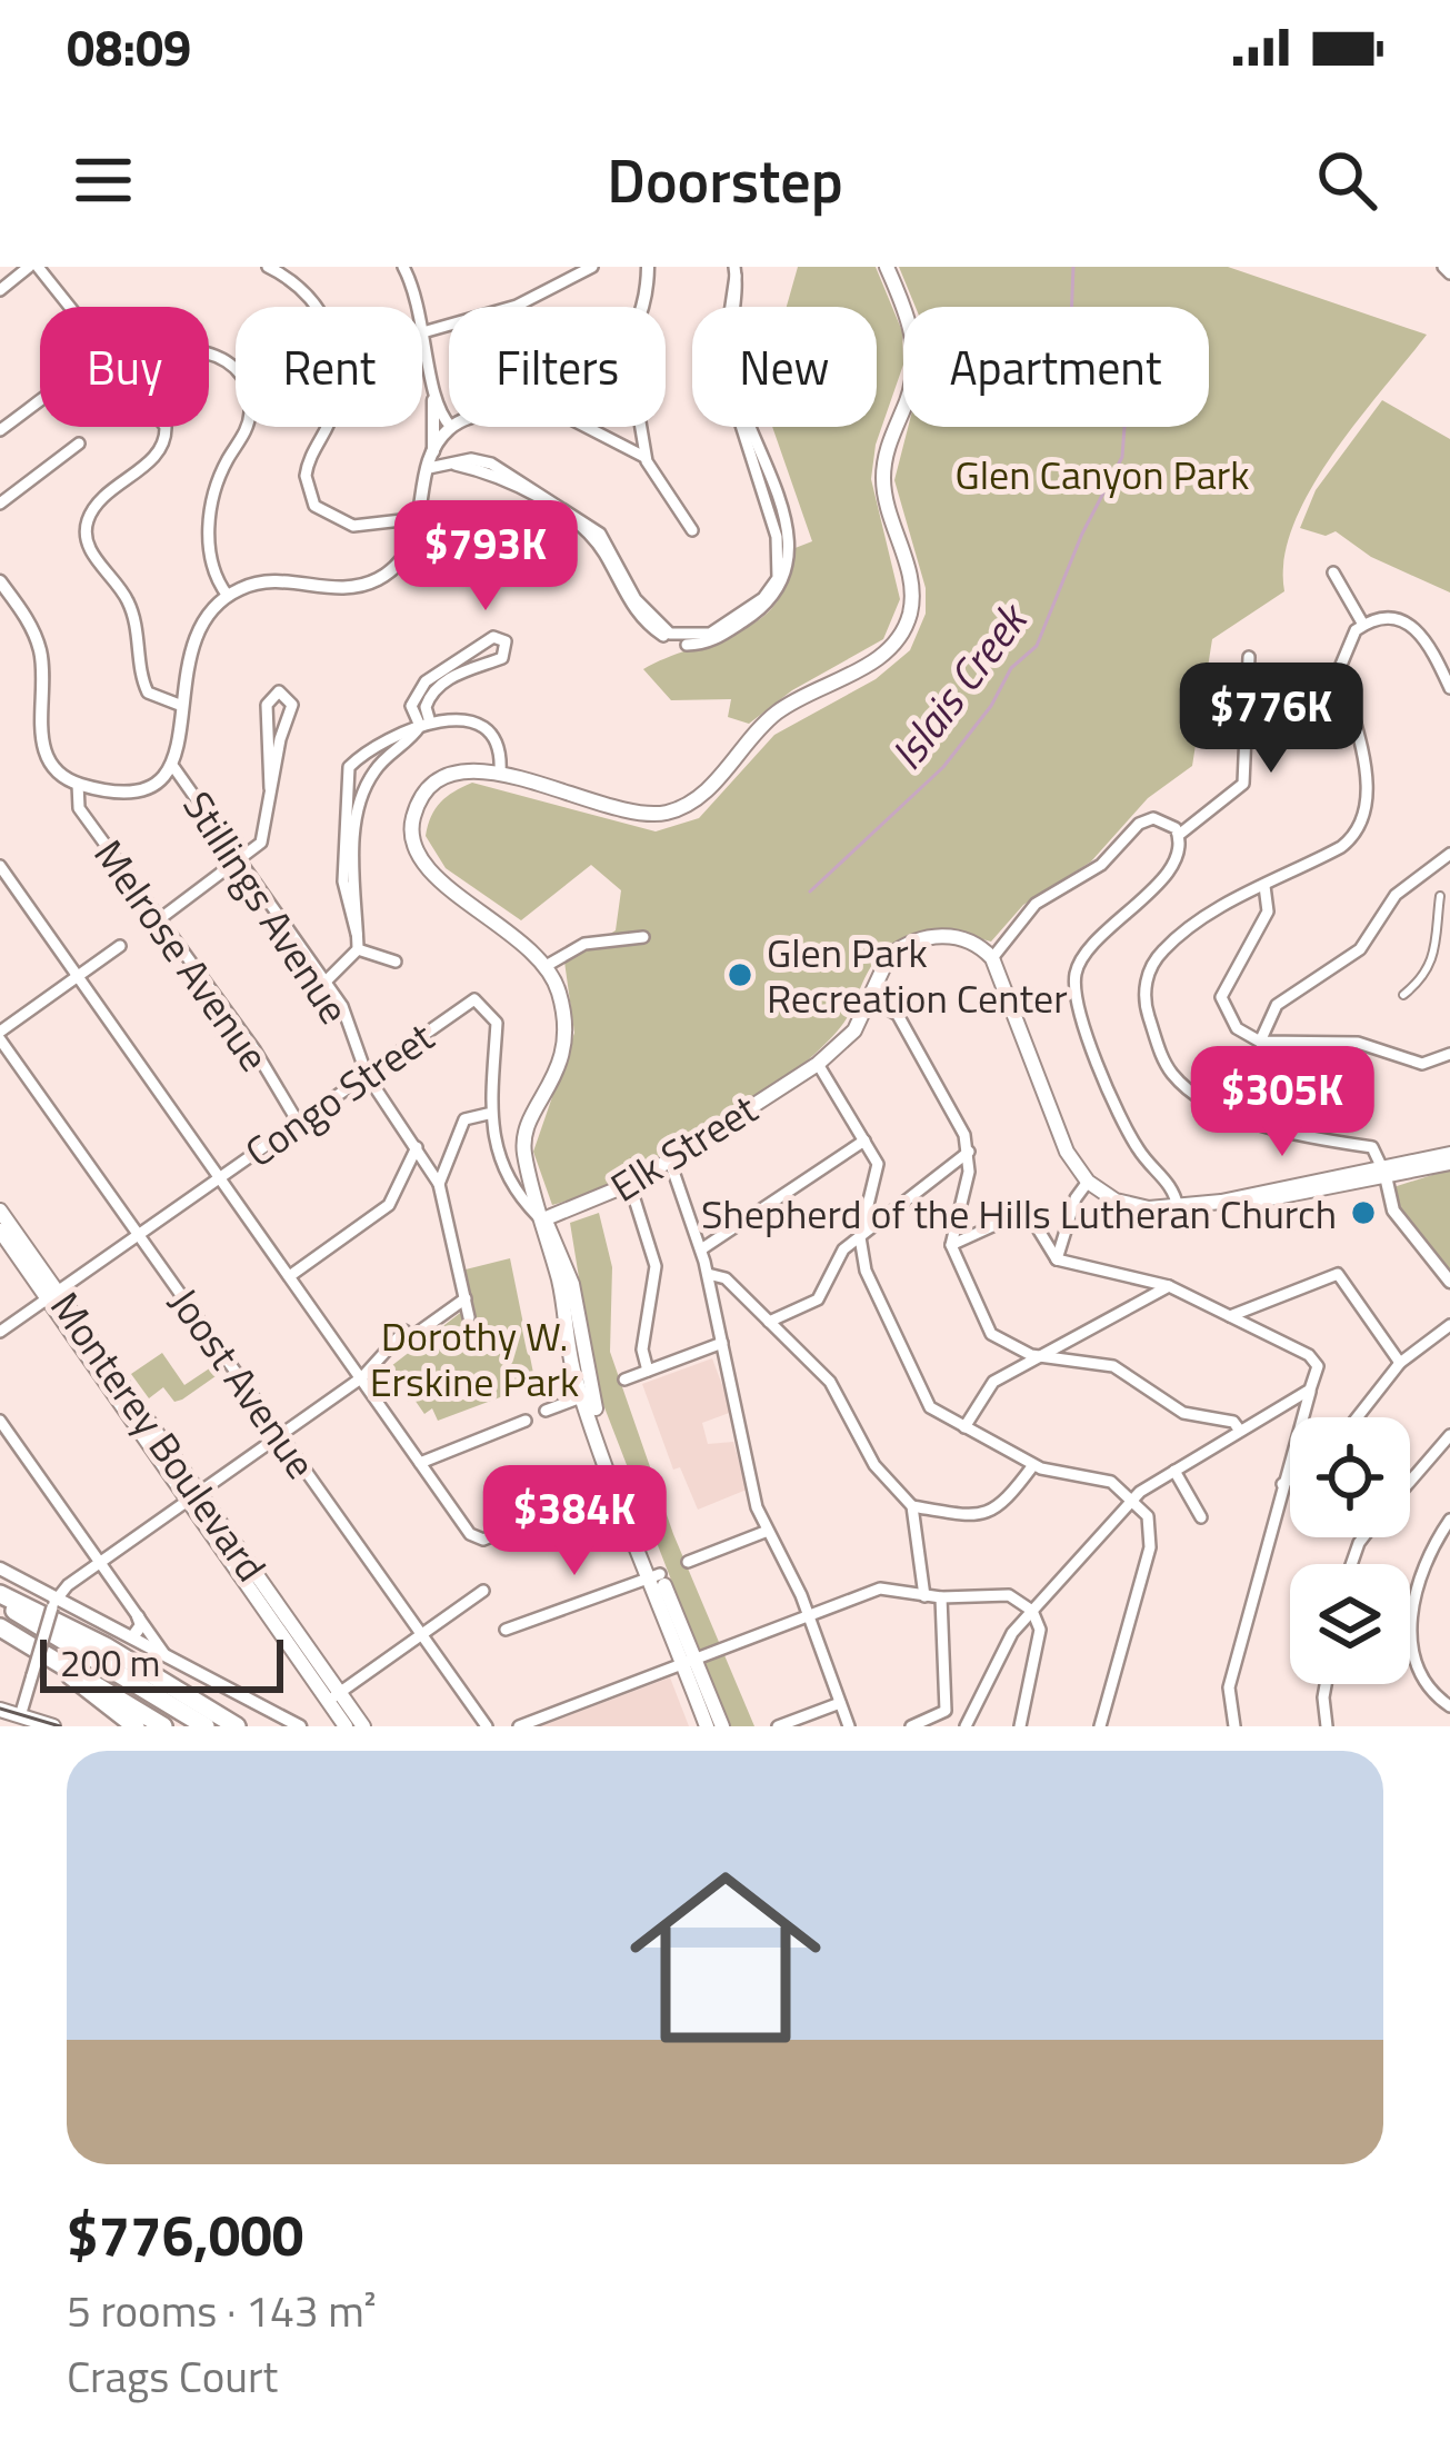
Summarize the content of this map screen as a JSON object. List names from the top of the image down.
{
  "streets": {
    "main road": ["Elk Street", "Monterey Boulevard"],
    "street": [
      "Stillings Avenue",
      "Melrose Avenue",
      "Congo Street",
      "Joost Avenue"
    ]
  },
  "crossings": [
    ["Stillings Avenue", "Congo Street"],
    ["Melrose Avenue", "Congo Street"],
    ["Congo Street", "Elk Street"],
    ["Congo Street", "Joost Avenue"],
    ["Congo Street", "Monterey Boulevard"]
  ],
  "water": ["Islais Creek"],
  "parks": ["Glen Canyon Park", "Dorothy W. Erskine Park"],
  "places": ["Glen Park Recreation Center", "Shepherd of the Hills Lutheran Church"],
  "scale_bar": "200 m",
  "page": {
    "status": "08:09",
    "header": "Doorstep",
    "chip": [
      "Buy",
      "Rent",
      "Filters",
      "New",
      "Apartment"
    ],
    "price": [
      "$793K",
      "$776K",
      "$305K",
      "$384K"
    ],
    "scale": "200 m",
    "list": [
      {
        "name": "$776,000",
        "note": "5 rooms · 143 m² · Crags Court"
      }
    ]
  }
}
